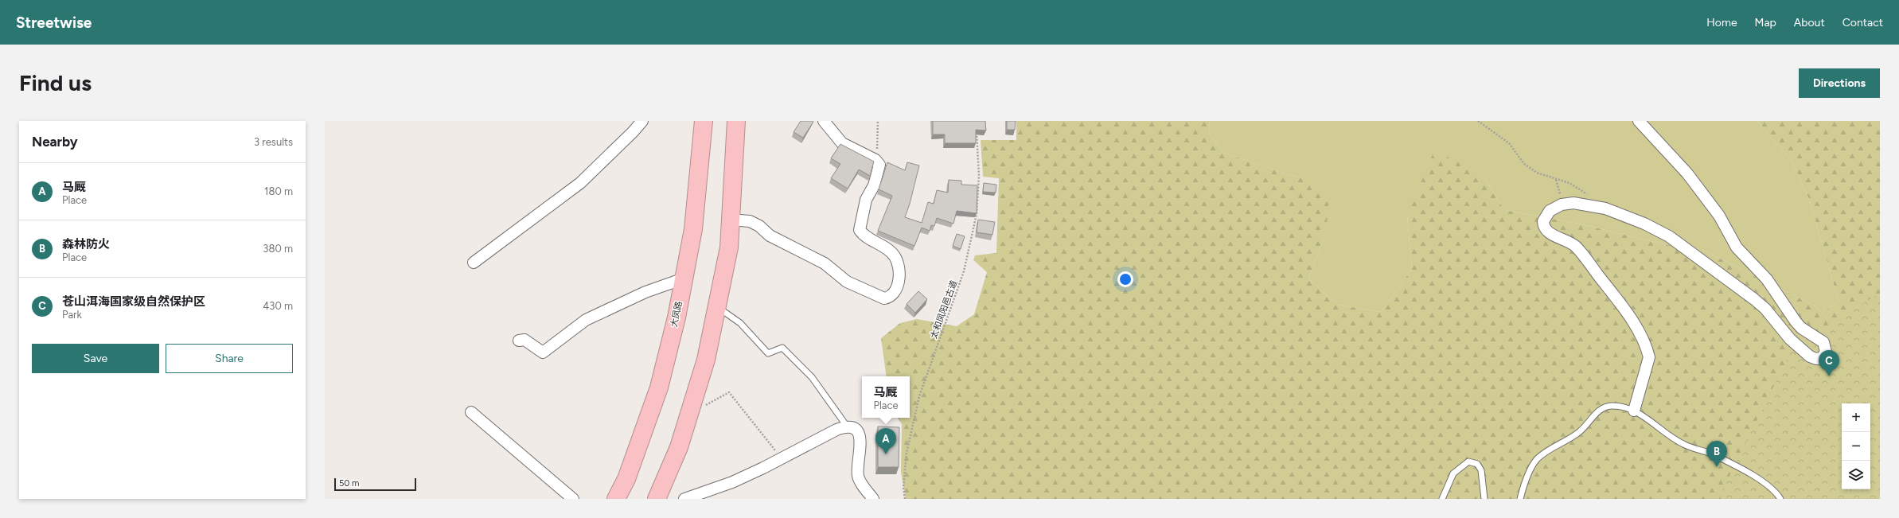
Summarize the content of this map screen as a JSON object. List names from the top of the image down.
{
  "streets": {
    "highway": ["大凤路"],
    "path": ["太和凤阳邑古道"]
  },
  "scale_bar": "50 m",
  "page": {
    "header": "Streetwise",
    "nav": [
      "Home",
      "Map",
      "About",
      "Contact"
    ],
    "buttons": [
      "Directions",
      ["Save", "Share"]
    ],
    "title": "Find us",
    "heading": ["Nearby", "3 results"],
    "list": [
      {
        "mark": "A",
        "name": "马厩",
        "note": "Place",
        "value": "180 m"
      },
      {
        "mark": "B",
        "name": "森林防火",
        "note": "Place",
        "value": "380 m"
      },
      {
        "mark": "C",
        "name": "苍山洱海国家级自然保护区",
        "note": "Park",
        "value": "430 m"
      }
    ],
    "pins": ["C", "A", "B"],
    "popup": ["马厩", "Place"],
    "map_buttons": ["+", "−"],
    "scale": "50 m"
  }
}
